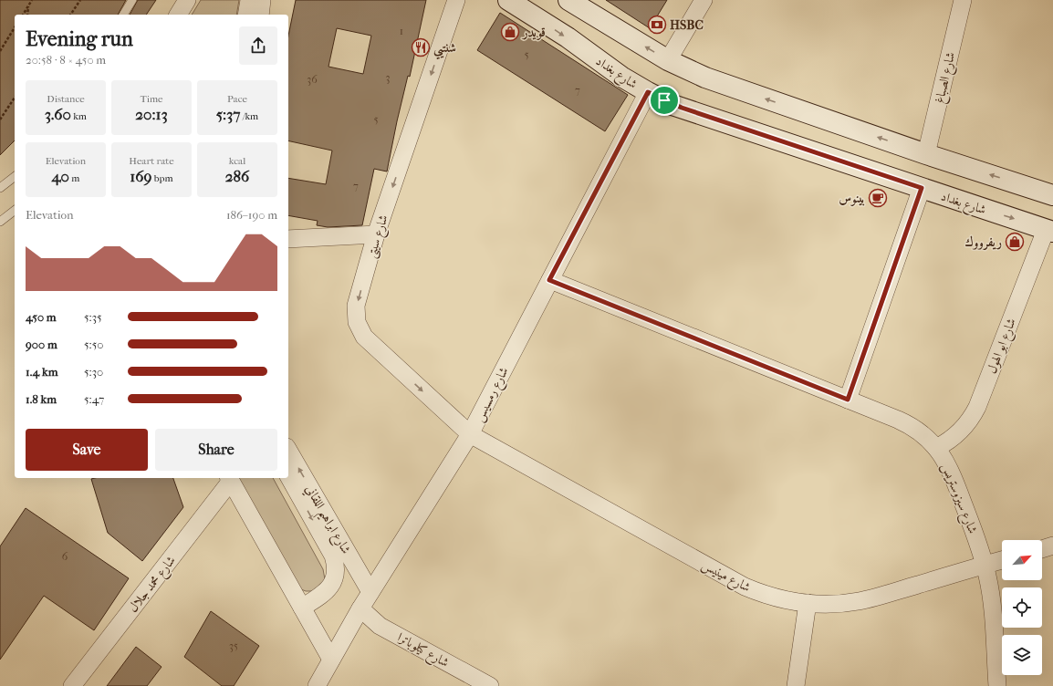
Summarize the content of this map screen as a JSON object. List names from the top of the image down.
{
  "streets": {
    "main road": ["شارع بغداد"],
    "street": [
      "شارع الصباغ",
      "شارع سيتى",
      "شارع ابو الهول",
      "شارع رمسيس",
      "شارع سيزوستريس",
      "شارع ابراهيم اللقاني",
      "شارع مينيس",
      "شارع محمد جلال",
      "شارع كيلوباترا"
    ]
  },
  "crossings": [
    ["شارع بغداد", "شارع ابو الهول"],
    ["شارع بغداد", "شارع رمسيس"],
    ["شارع سيتى", "شارع رمسيس"],
    ["شارع سيتى", "شارع مينيس"],
    ["شارع ابو الهول", "شارع سيزوستريس"],
    ["شارع رمسيس", "شارع سيزوستريس"],
    ["شارع رمسيس", "شارع ابراهيم اللقاني"],
    ["شارع رمسيس", "شارع مينيس"],
    ["شارع رمسيس", "شارع كيلوباترا"],
    ["شارع سيزوستريس", "شارع مينيس"]
  ],
  "one_way": ["شارع سيتى"],
  "places": {
    "bank": ["HSBC"],
    "shop": ["قويدر", "ريفرووك"],
    "restaurant": ["شنتيي"],
    "cafe": ["بينوس"]
  },
  "house_numbers": [
    "1",
    "5",
    "3",
    "36",
    "7",
    "5",
    "7",
    "6",
    "35"
  ],
  "north": "top right",
  "page": {
    "heading": ["Evening run", "20:58 · 8 × 450 m"],
    "stats": [
      ["Distance", "3.60 km"],
      ["Time", "20:13"],
      ["Pace", "5:37 /km"],
      ["Elevation", "40 m"],
      ["Heart rate", "169 bpm"],
      ["kcal", "286"]
    ],
    "chart": ["Elevation", "186–190 m"],
    "list": [
      {
        "name": "450 m",
        "note": "5:35"
      },
      {
        "name": "900 m",
        "note": "5:50"
      },
      {
        "name": "1.4 km",
        "note": "5:30"
      },
      {
        "name": "1.8 km",
        "note": "5:47"
      }
    ],
    "buttons": ["Save", "Share"]
  }
}
